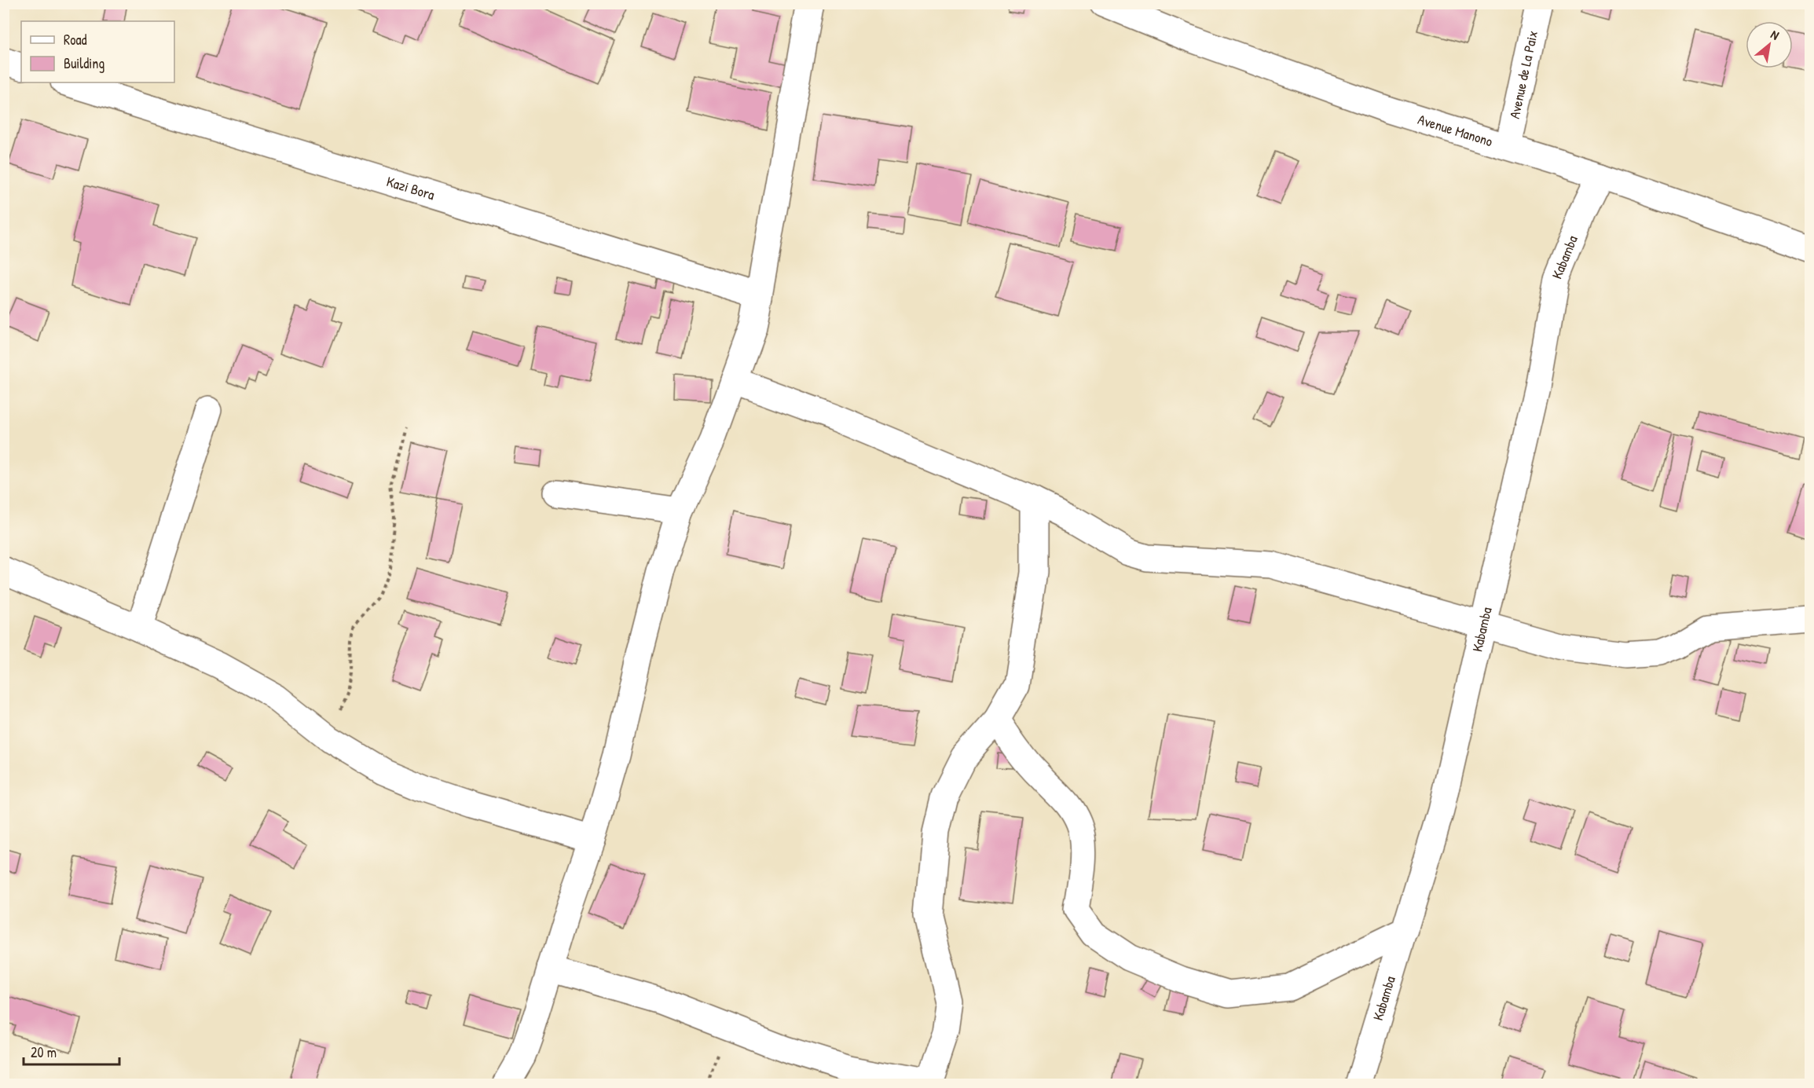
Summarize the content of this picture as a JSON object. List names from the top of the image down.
{
  "streets": {
    "street": [
      "Avenue de La Paix",
      "Avenue Manono",
      "Kazi Bora",
      "Kabamba"
    ]
  },
  "crossings": [
    ["Avenue de La Paix", "Avenue Manono"],
    ["Avenue Manono", "Kabamba"]
  ],
  "legend": ["Road", "Building"],
  "scale_bar": "20 m",
  "north": "top right"
}
